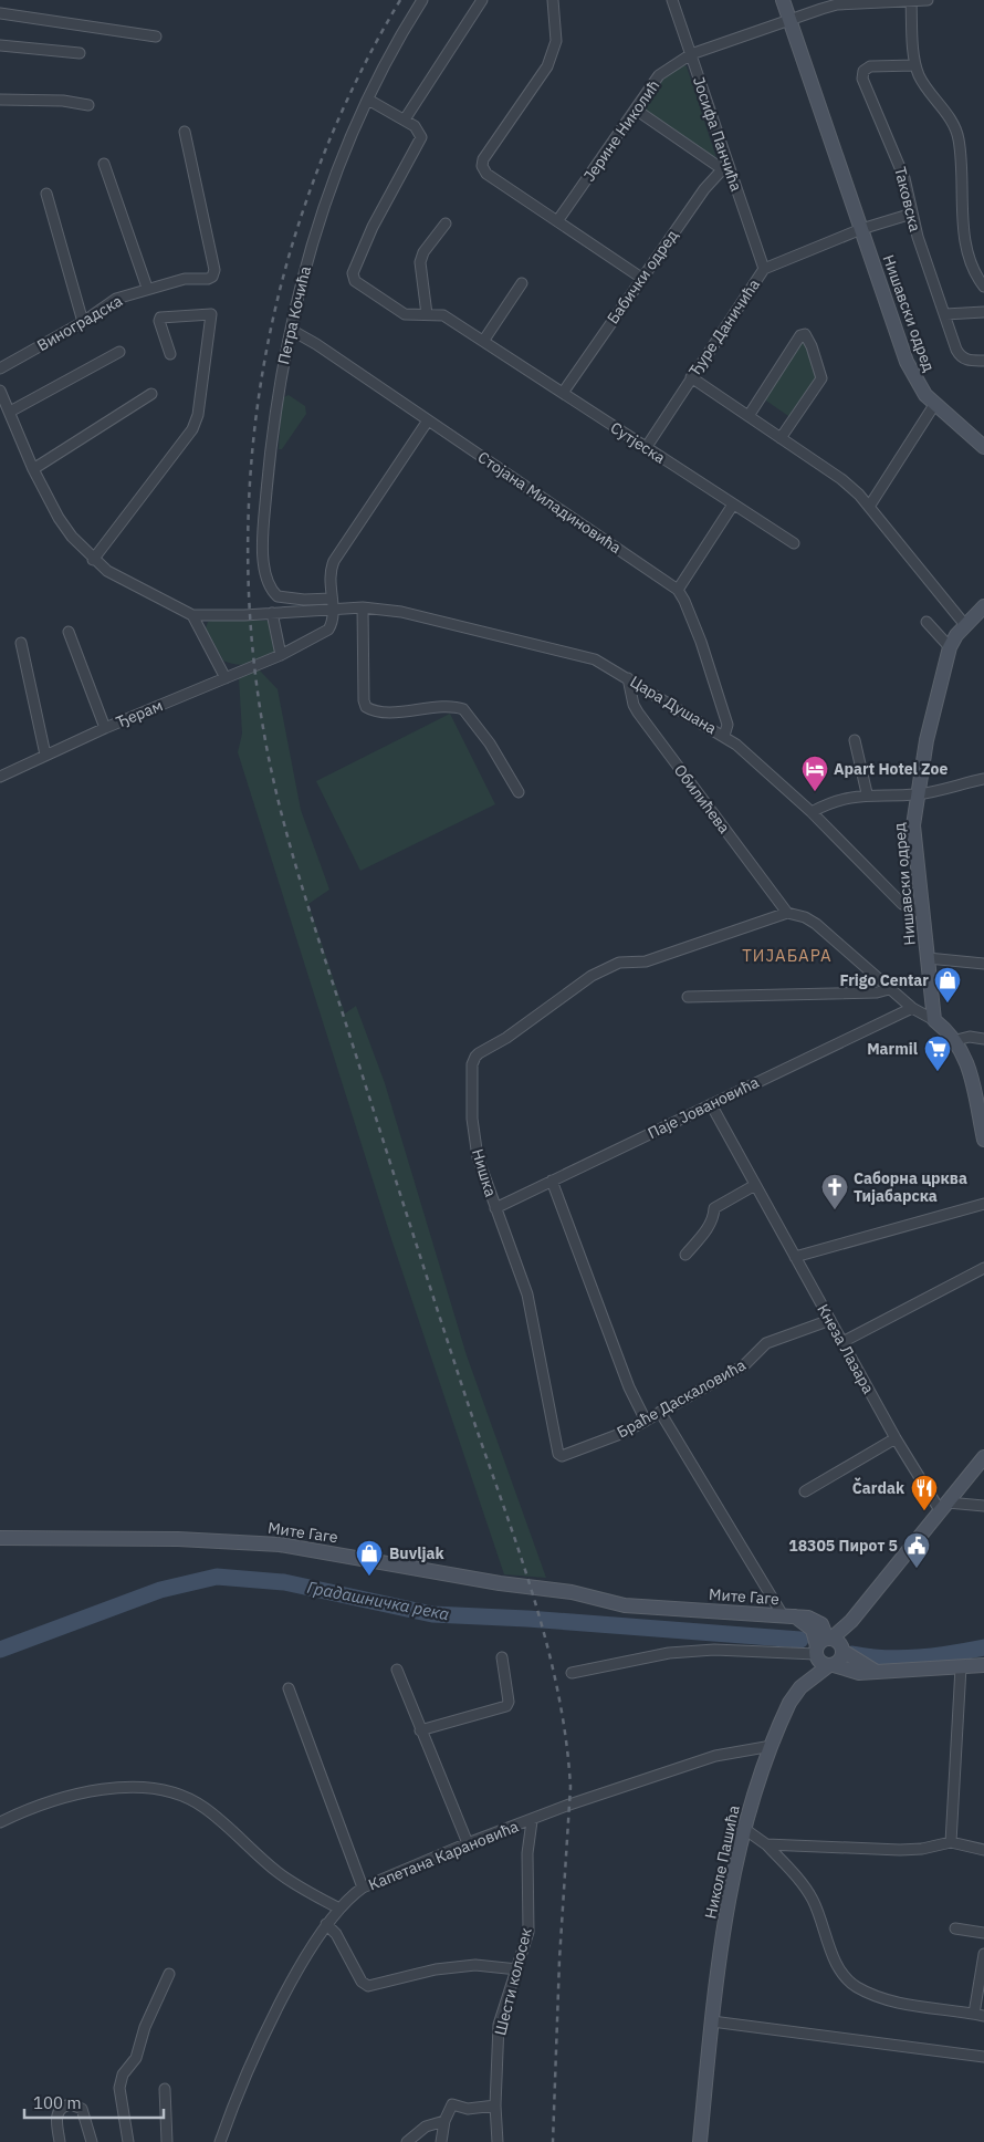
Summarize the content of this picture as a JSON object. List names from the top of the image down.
{
  "streets": {
    "main road": ["Нишавски одред", "Мите Гаге", "Николе Пашића"],
    "street": [
      "Јерине Николић",
      "Јосифа Панчића",
      "Таковска",
      "Бабички одред",
      "Петра Кочића",
      "Виноградска",
      "Ђуре Даничића",
      "Сутјеска",
      "Стојана Миладиновића",
      "Цара Душана",
      "Ђерам",
      "Обилићева",
      "Паје Јовановића",
      "Нишка",
      "Кнеза Лазара",
      "Браће Даскаловића",
      "Капетана Карановића",
      "Шести колосек"
    ]
  },
  "crossings": [
    ["Јерине Николић", "Јосифа Панчића"],
    ["Јерине Николић", "Нишавски одред"],
    ["Јосифа Панчића", "Бабички одред"],
    ["Јосифа Панчића", "Ђуре Даничића"],
    ["Бабички одред", "Сутјеска"],
    ["Нишавски одред", "Ђуре Даничића"],
    ["Нишавски одред", "Цара Душана"],
    ["Петра Кочића", "Сутјеска"],
    ["Петра Кочића", "Стојана Миладиновића"],
    ["Петра Кочића", "Цара Душана"],
    ["Ђуре Даничића", "Сутјеска"],
    ["Стојана Миладиновића", "Цара Душана"],
    ["Цара Душана", "Обилићева"],
    ["Обилићева", "Нишка"],
    ["Паје Јовановића", "Нишка"],
    ["Паје Јовановића", "Кнеза Лазара"],
    ["Нишка", "Браће Даскаловића"],
    ["Кнеза Лазара", "Браће Даскаловића"],
    ["Кнеза Лазара", "Николе Пашића"],
    ["Мите Гаге", "Николе Пашића"],
    ["Капетана Карановића", "Николе Пашића"],
    ["Капетана Карановића", "Шести колосек"]
  ],
  "districts": ["ТИЈАБАРА"],
  "water": ["Градашничка река"],
  "places": {
    "hotel": ["Apart Hotel Zoe"],
    "shop": ["Frigo Centar", "Buvljak"],
    "supermarket": ["Marmil"],
    "church": ["Саборна црква Тијабарска"],
    "restaurant": ["Čardak"],
    "public building": ["18305 Пирот 5"]
  },
  "scale_bar": "100 m"
}
